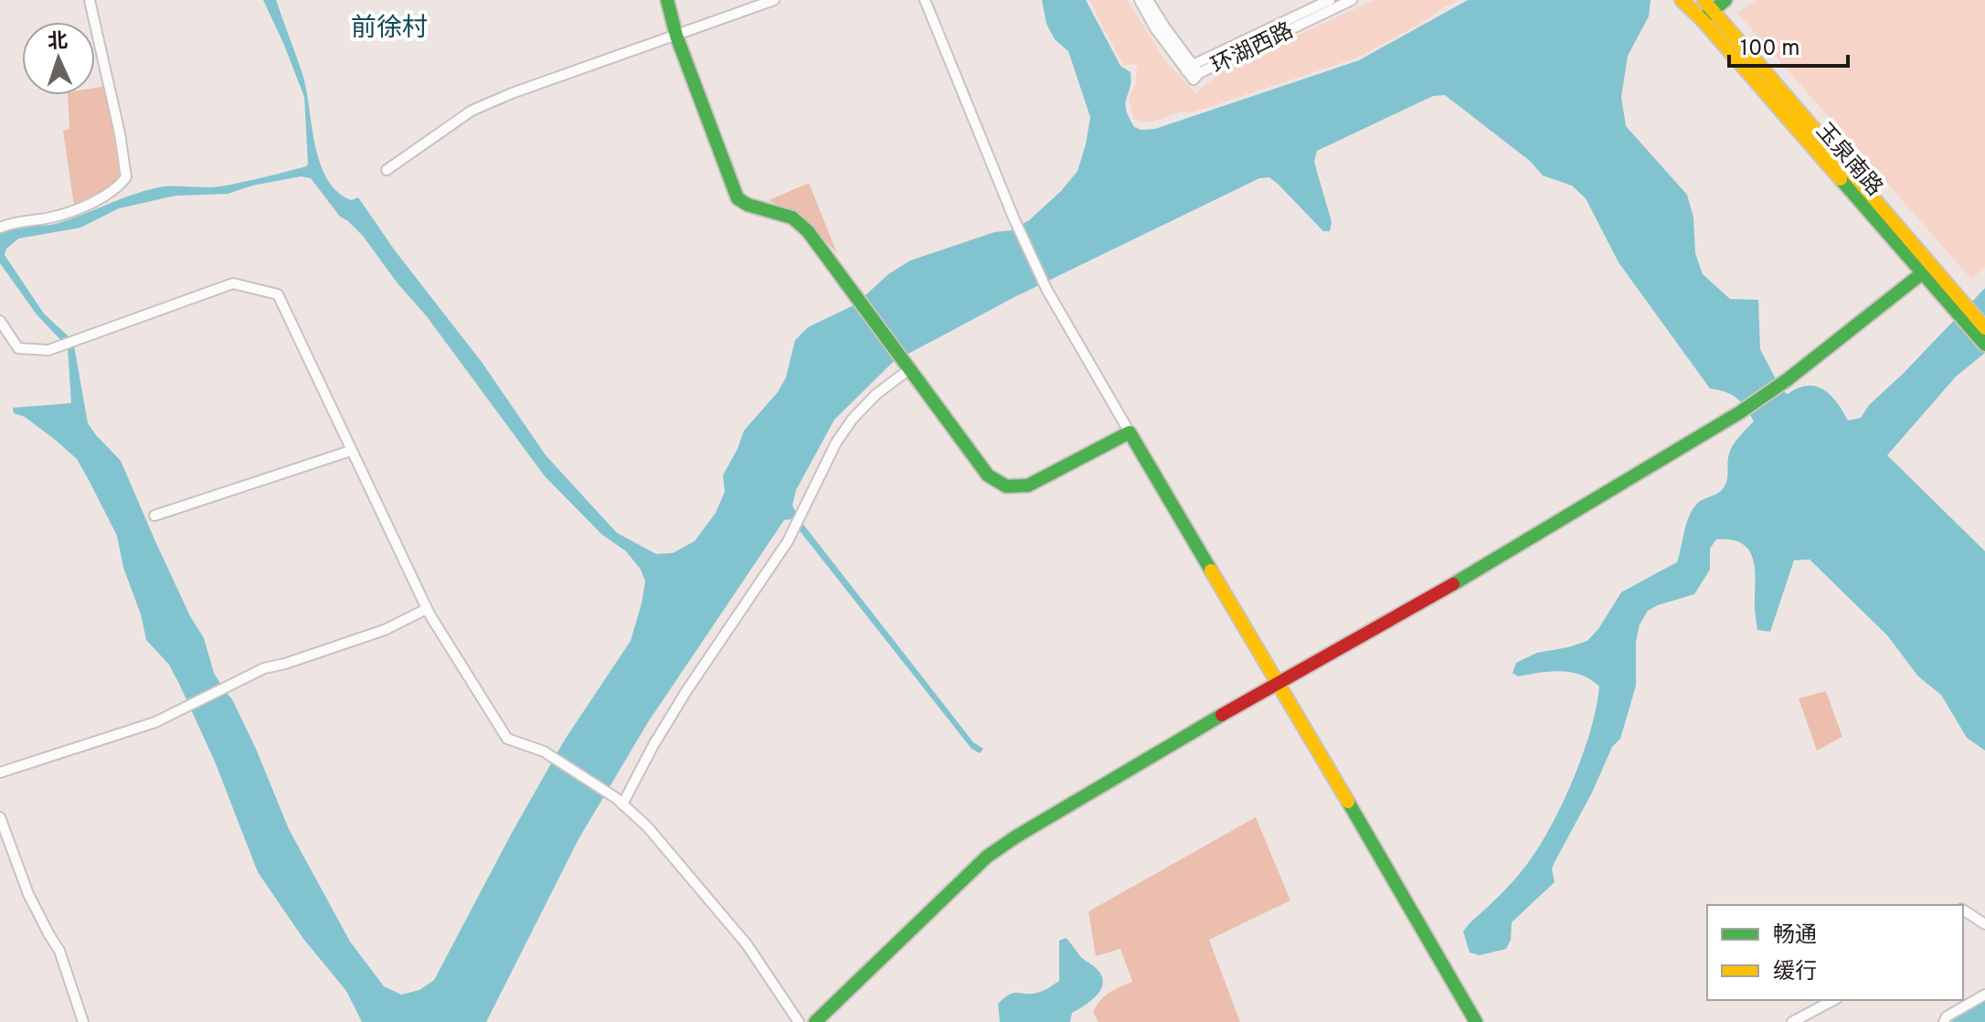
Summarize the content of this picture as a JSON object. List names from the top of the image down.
{
  "streets": {
    "street": ["环湖西路", "玉泉南路"]
  },
  "districts": ["前徐村"],
  "legend": ["畅通", "缓行"],
  "scale_bar": "100 m",
  "north": "top"
}
